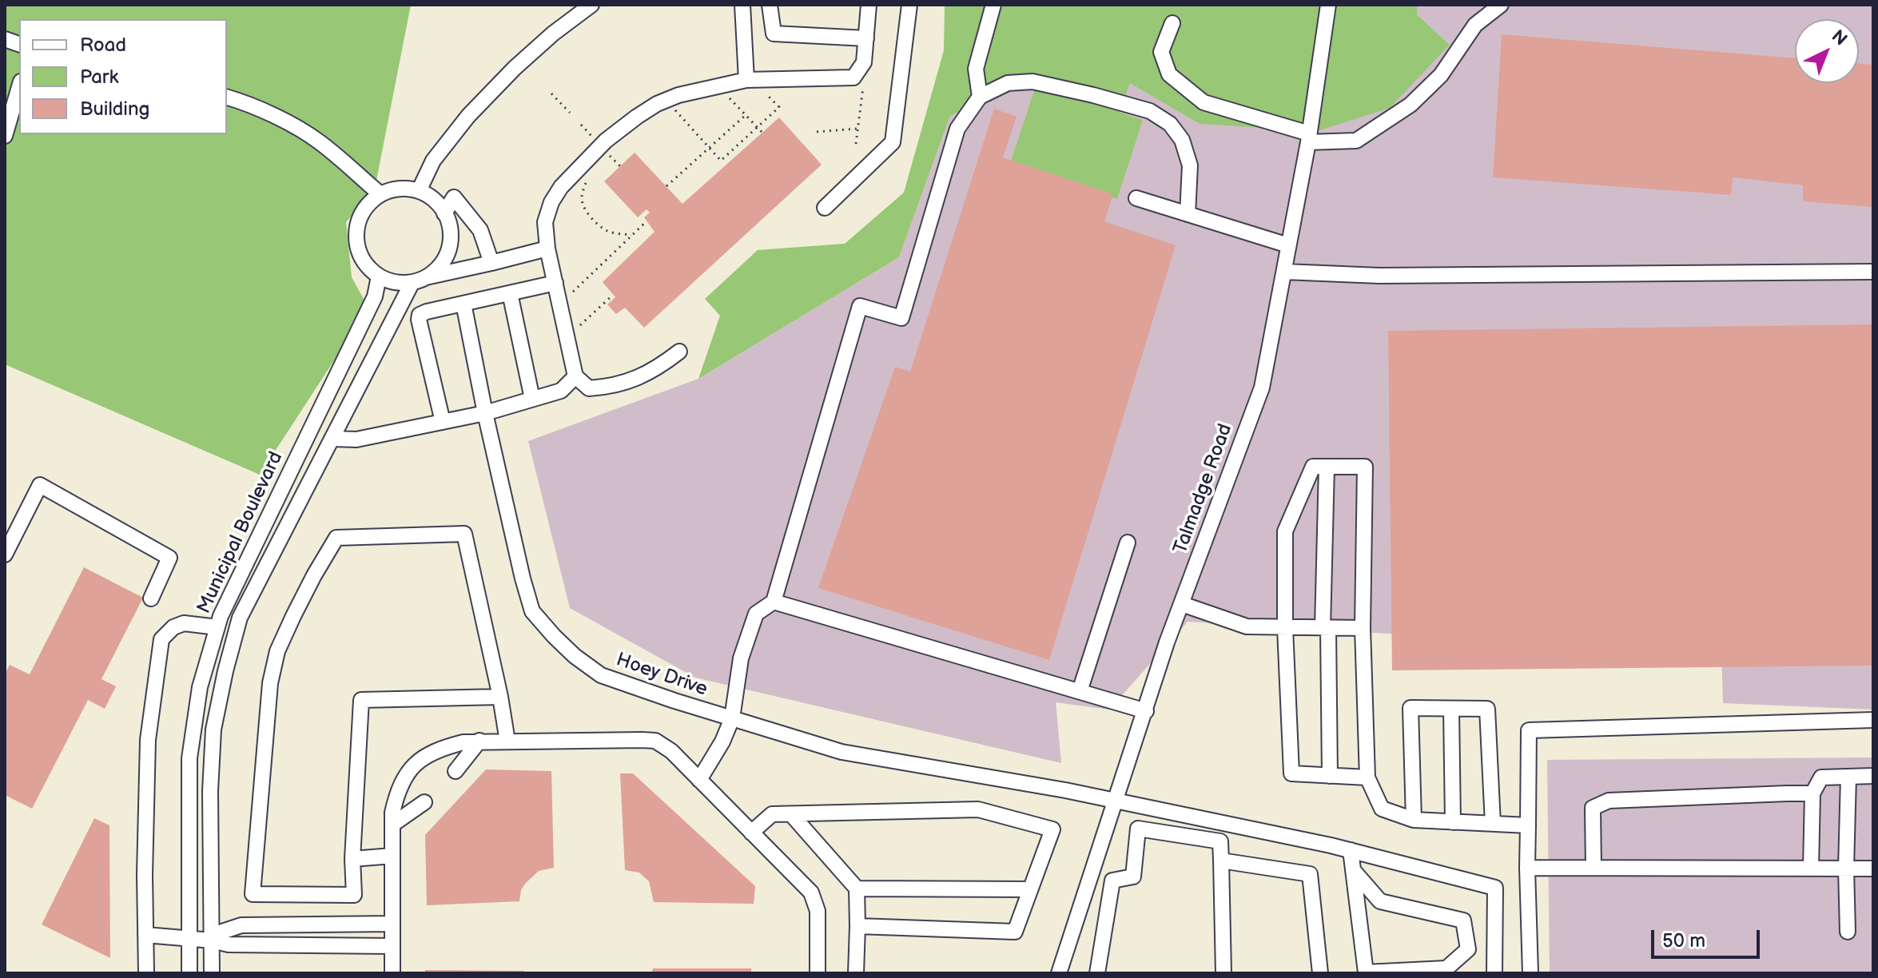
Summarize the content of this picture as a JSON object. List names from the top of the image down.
{
  "streets": {
    "street": ["Talmadge Road", "Municipal Boulevard", "Hoey Drive"]
  },
  "crossings": [
    ["Talmadge Road", "Hoey Drive"]
  ],
  "legend": ["Road", "Park", "Building"],
  "scale_bar": "50 m",
  "north": "top right"
}
